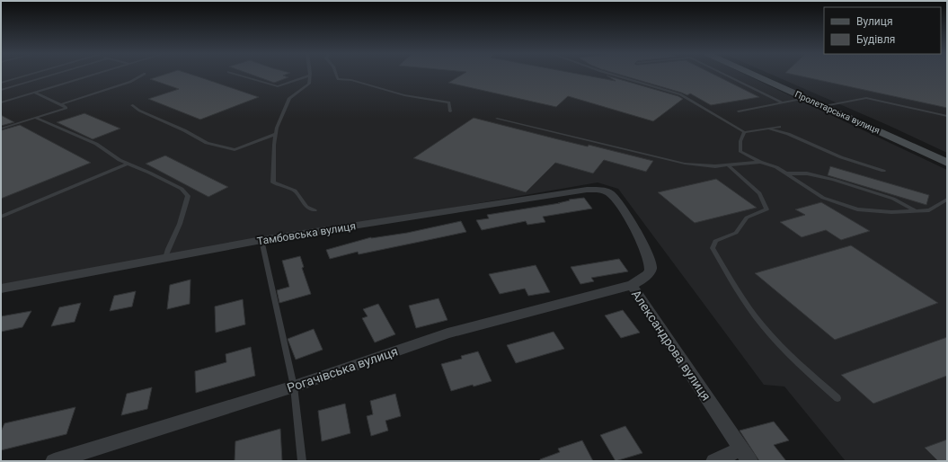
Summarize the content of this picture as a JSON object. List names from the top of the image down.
{
  "streets": {
    "street": [
      "Пролетарська вулиця",
      "Тамбовська вулиця",
      "Александрова вулиця",
      "Рогачівська вулиця"
    ]
  },
  "crossings": [
    ["Тамбовська вулиця", "Александрова вулиця"],
    ["Александрова вулиця", "Рогачівська вулиця"]
  ],
  "legend": ["Вулиця", "Будівля"]
}
